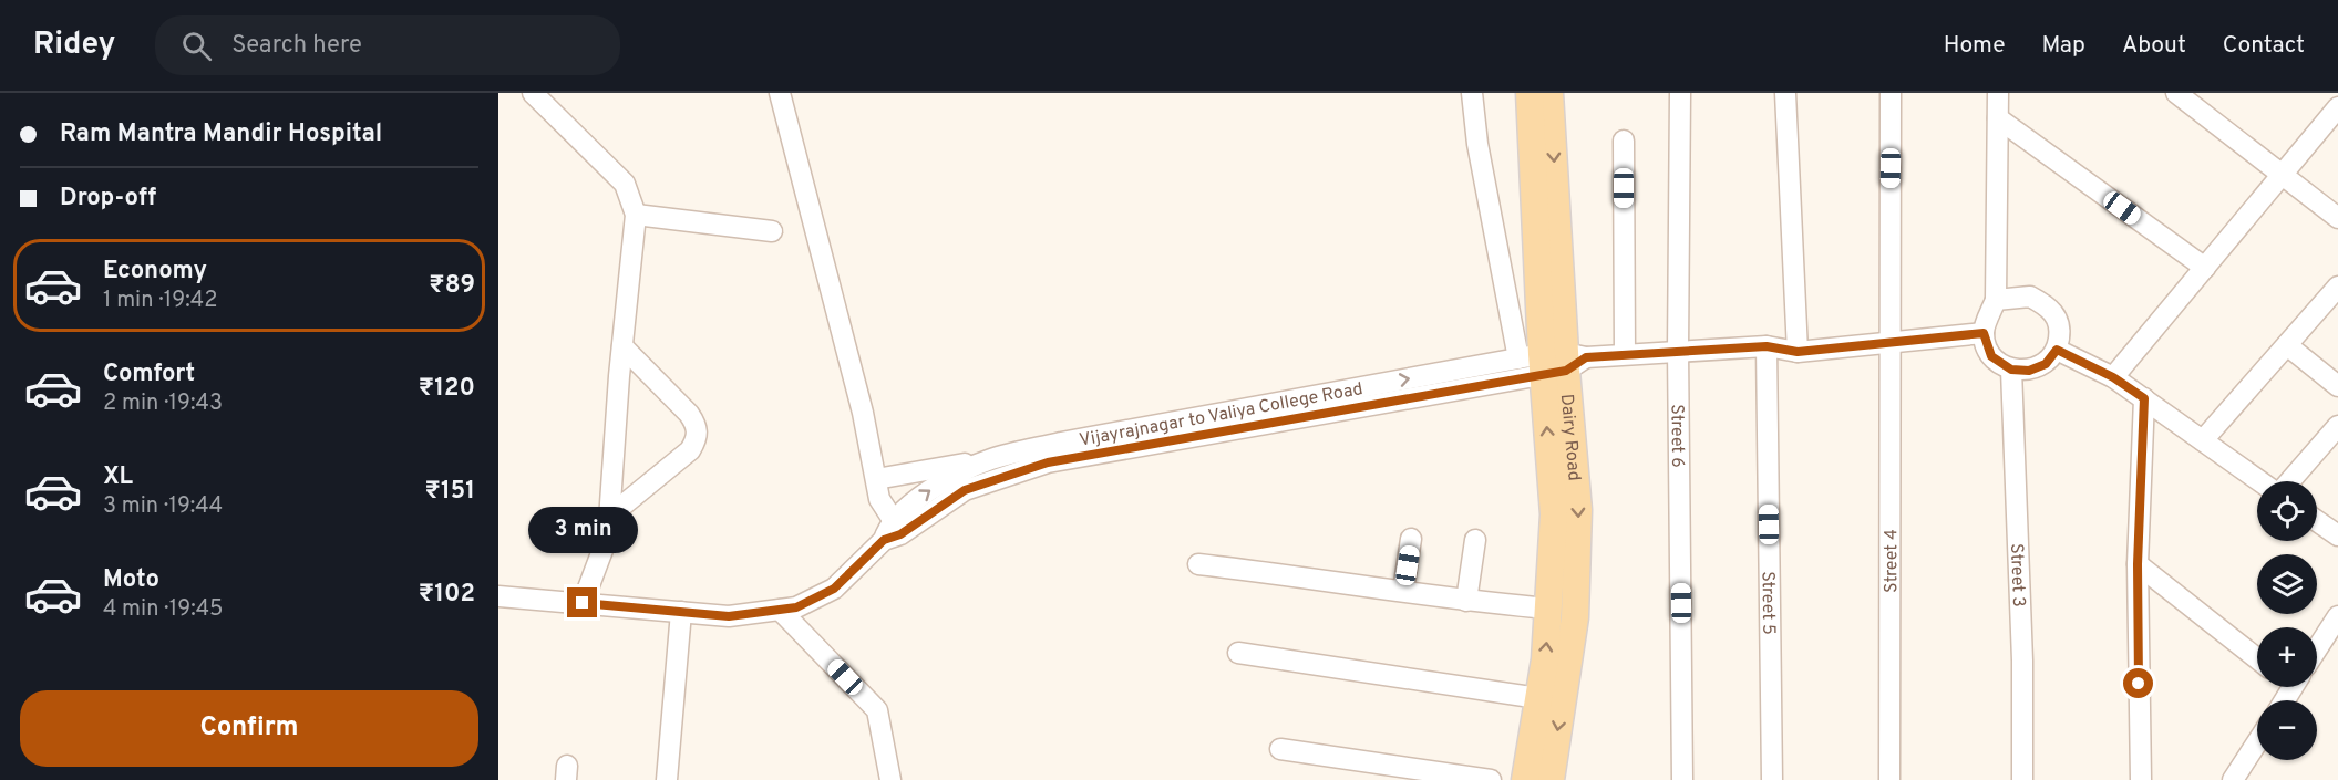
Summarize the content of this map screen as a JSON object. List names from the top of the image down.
{
  "streets": {
    "main road": ["Dairy Road"],
    "street": [
      "Vijayrajnagar to Valiya College Road",
      "Street 6",
      "Street 4",
      "Street 3",
      "Street 5"
    ]
  },
  "crossings": [
    ["Vijayrajnagar to Valiya College Road", "Dairy Road"],
    ["Vijayrajnagar to Valiya College Road", "Street 6"],
    ["Vijayrajnagar to Valiya College Road", "Street 4"],
    ["Vijayrajnagar to Valiya College Road", "Street 3"],
    ["Vijayrajnagar to Valiya College Road", "Street 5"]
  ],
  "page": {
    "header": "Ridey",
    "search": "Search here",
    "nav": [
      "Home",
      "Map",
      "About",
      "Contact"
    ],
    "banner": ["Ram Mantra Mandir Hospital", "Drop-off"],
    "list": [
      {
        "name": "Economy",
        "note": "1 min · 19:42",
        "value": "₹89"
      },
      {
        "name": "Comfort",
        "note": "2 min · 19:43",
        "value": "₹120"
      },
      {
        "name": "XL",
        "note": "3 min · 19:44",
        "value": "₹151"
      },
      {
        "name": "Moto",
        "note": "4 min · 19:45",
        "value": "₹102"
      }
    ],
    "map_buttons": ["+", "−"],
    "bubble": "3 min",
    "buttons": "Confirm"
  }
}
